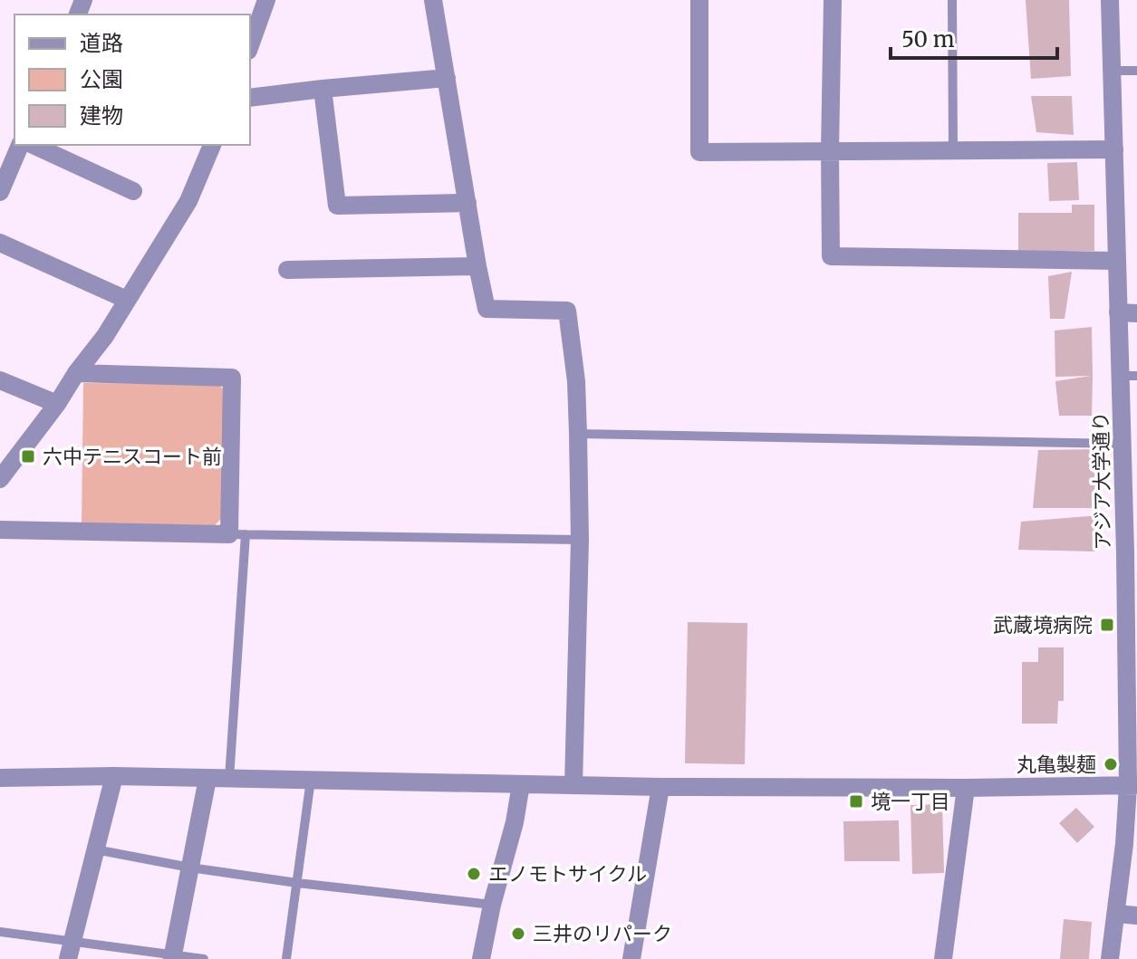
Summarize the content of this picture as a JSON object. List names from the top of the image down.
{
  "streets": {
    "street": ["アジア大学通り"]
  },
  "places": {
    "transit": ["六中テニスコート前", "武蔵境病院", "境一丁目"],
    "other": ["丸亀製麺", "エノモトサイクル", "三井のリパーク"]
  },
  "legend": ["道路", "公園", "建物"],
  "scale_bar": "50 m"
}
